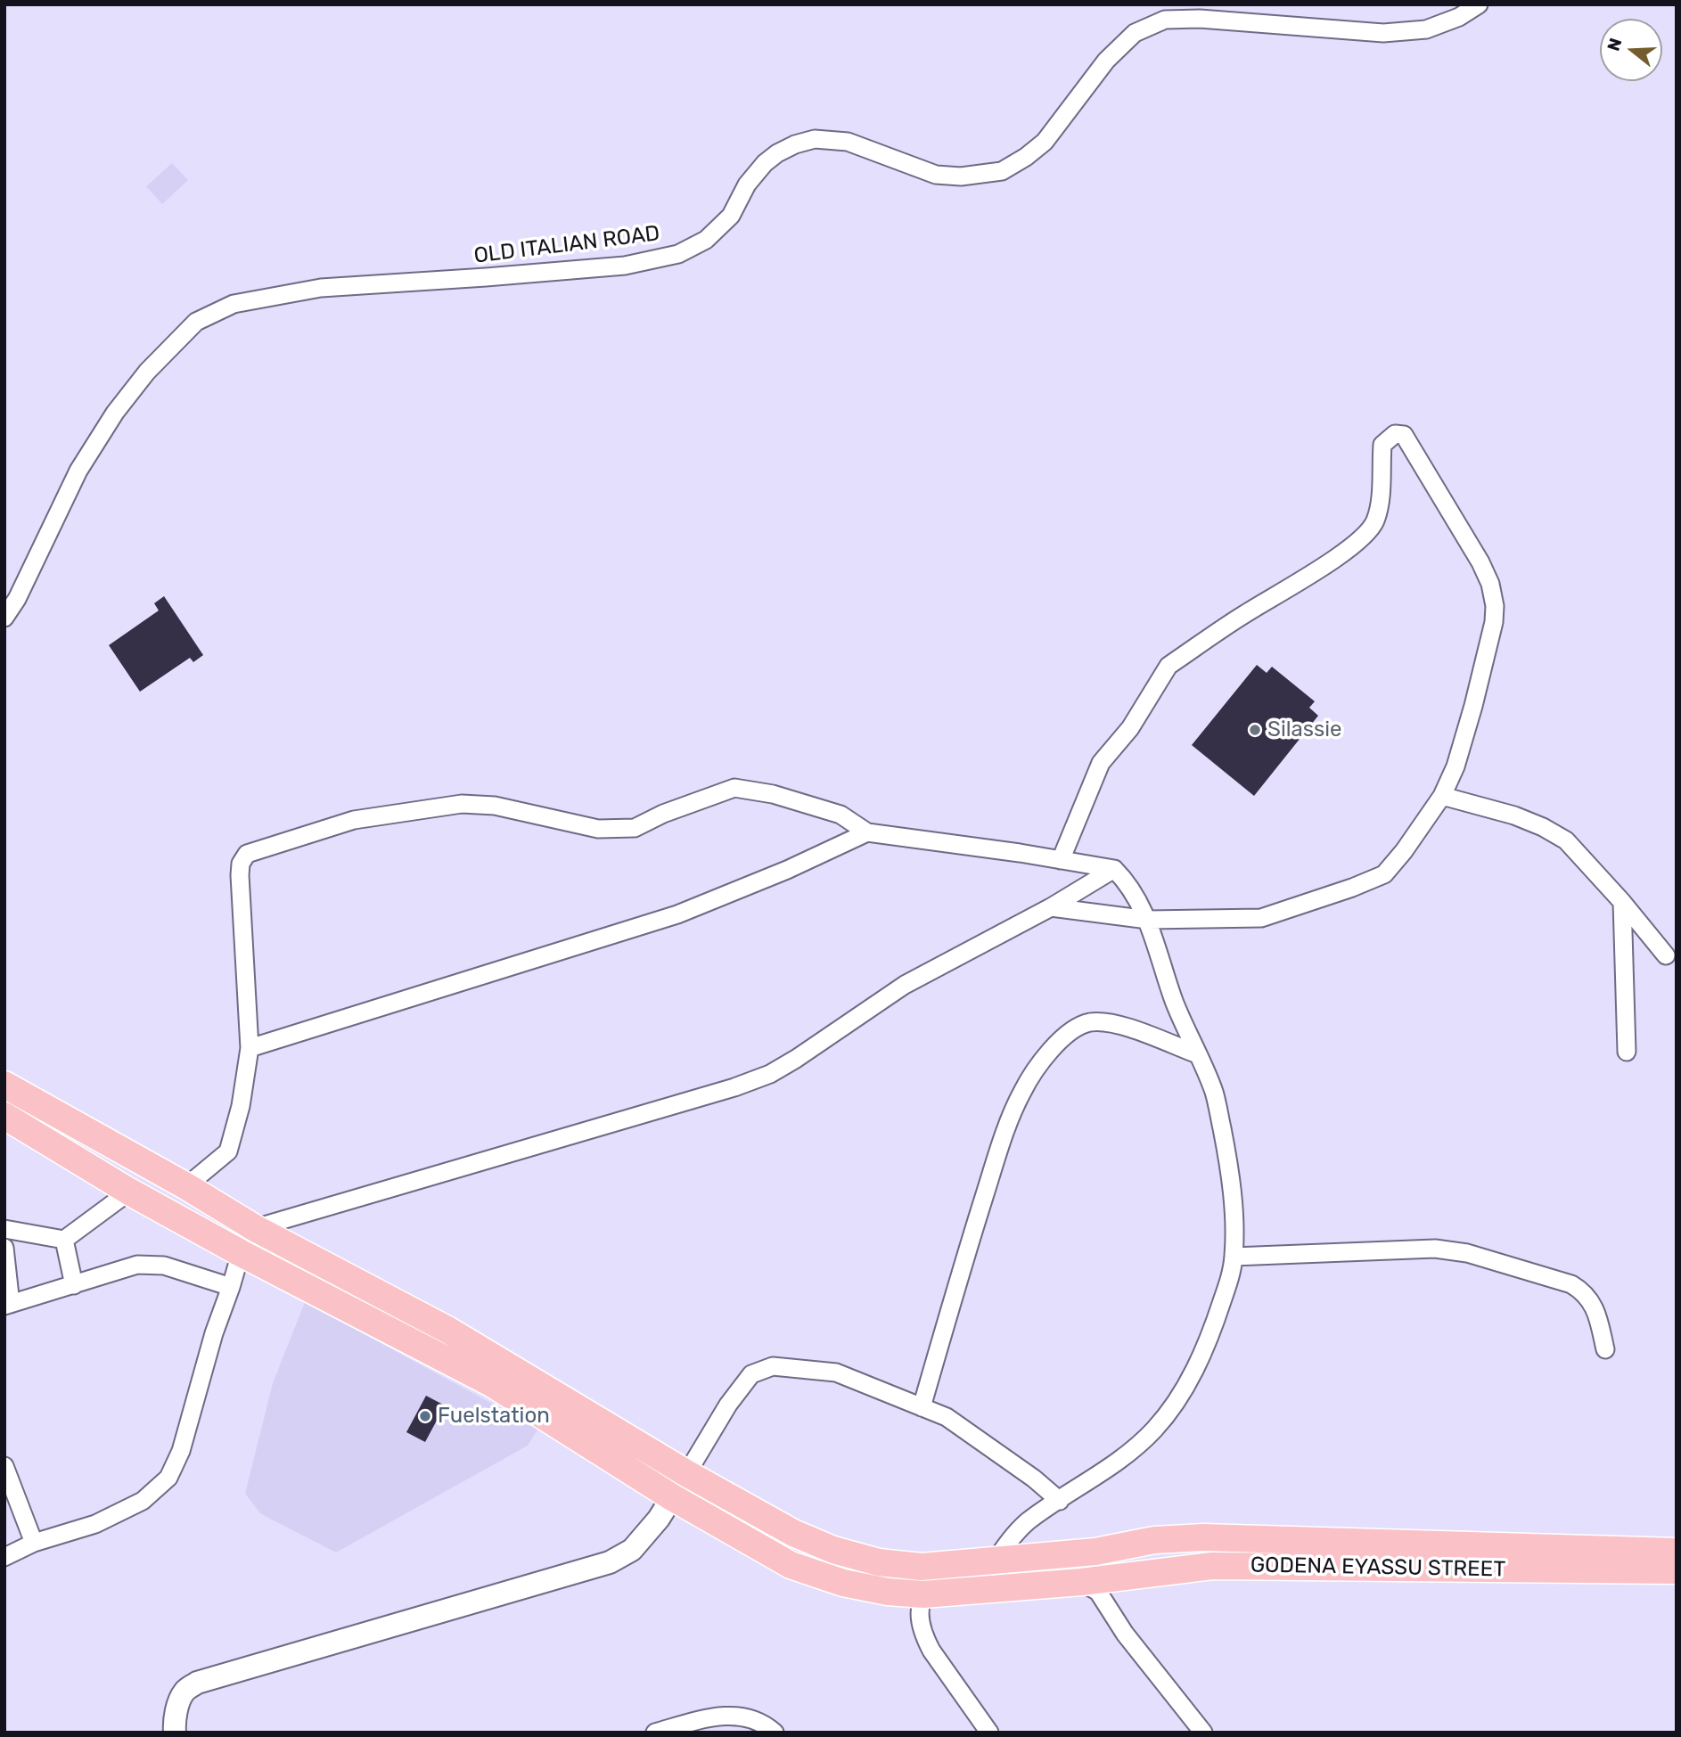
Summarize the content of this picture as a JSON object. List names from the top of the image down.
{
  "streets": {
    "main road": ["GODENA EYASSU STREET"],
    "street": ["OLD ITALIAN ROAD"]
  },
  "places": ["Silassie", "Fuelstation"],
  "north": "left"
}
